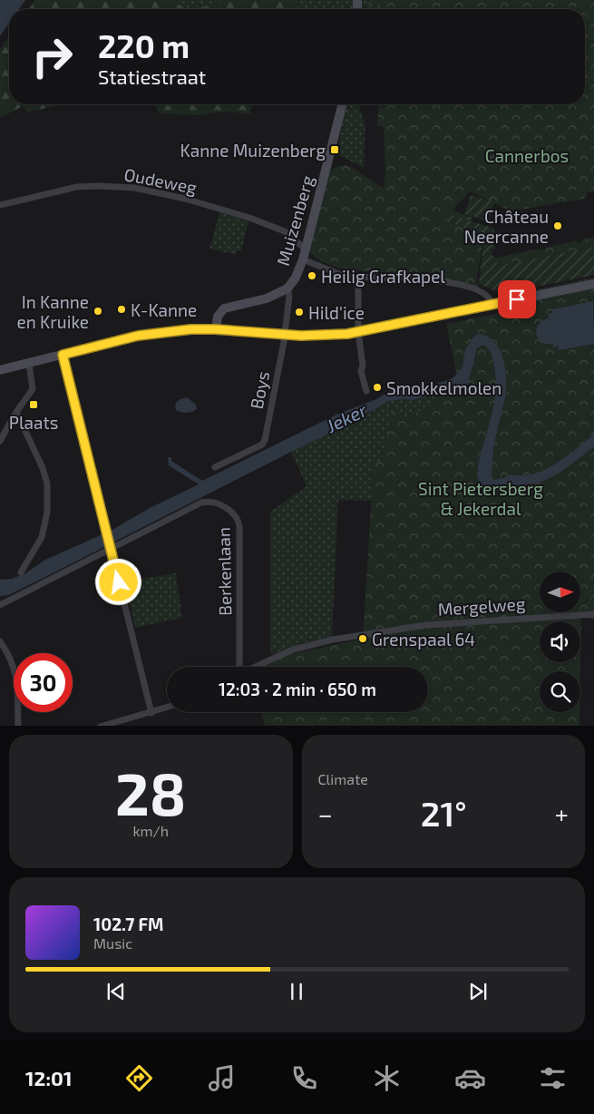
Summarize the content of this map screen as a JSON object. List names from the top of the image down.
{
  "streets": {
    "main road": ["Muizenberg"],
    "street": [
      "Oudeweg",
      "Boys",
      "Berkenlaan",
      "Mergelweg"
    ]
  },
  "crossings": [
    ["Oudeweg", "Muizenberg"],
    ["Muizenberg", "Boys"]
  ],
  "water": ["Jeker"],
  "parks": ["Cannerbos", "Sint Pietersberg & Jekerdal"],
  "places": {
    "transit": ["Kanne Muizenberg", "Plaats"],
    "other": [
      "Château Neercanne",
      "Heilig Grafkapel",
      "K-Kanne",
      "In Kanne en Kruike",
      "Hild'ice",
      "Smokkelmolen",
      "Grenspaal 64"
    ]
  },
  "north": "right",
  "page": {
    "turn": ["220 m", "Statiestraat"],
    "limit": "30",
    "trip": "12:03 · 2 min · 650 m",
    "tile": [
      ["28", "km/h"],
      "Climate"
    ],
    "heat": ["−", "21°", "+"],
    "song": ["102.7 FM", "Music"],
    "tabs": "12:01"
  }
}
